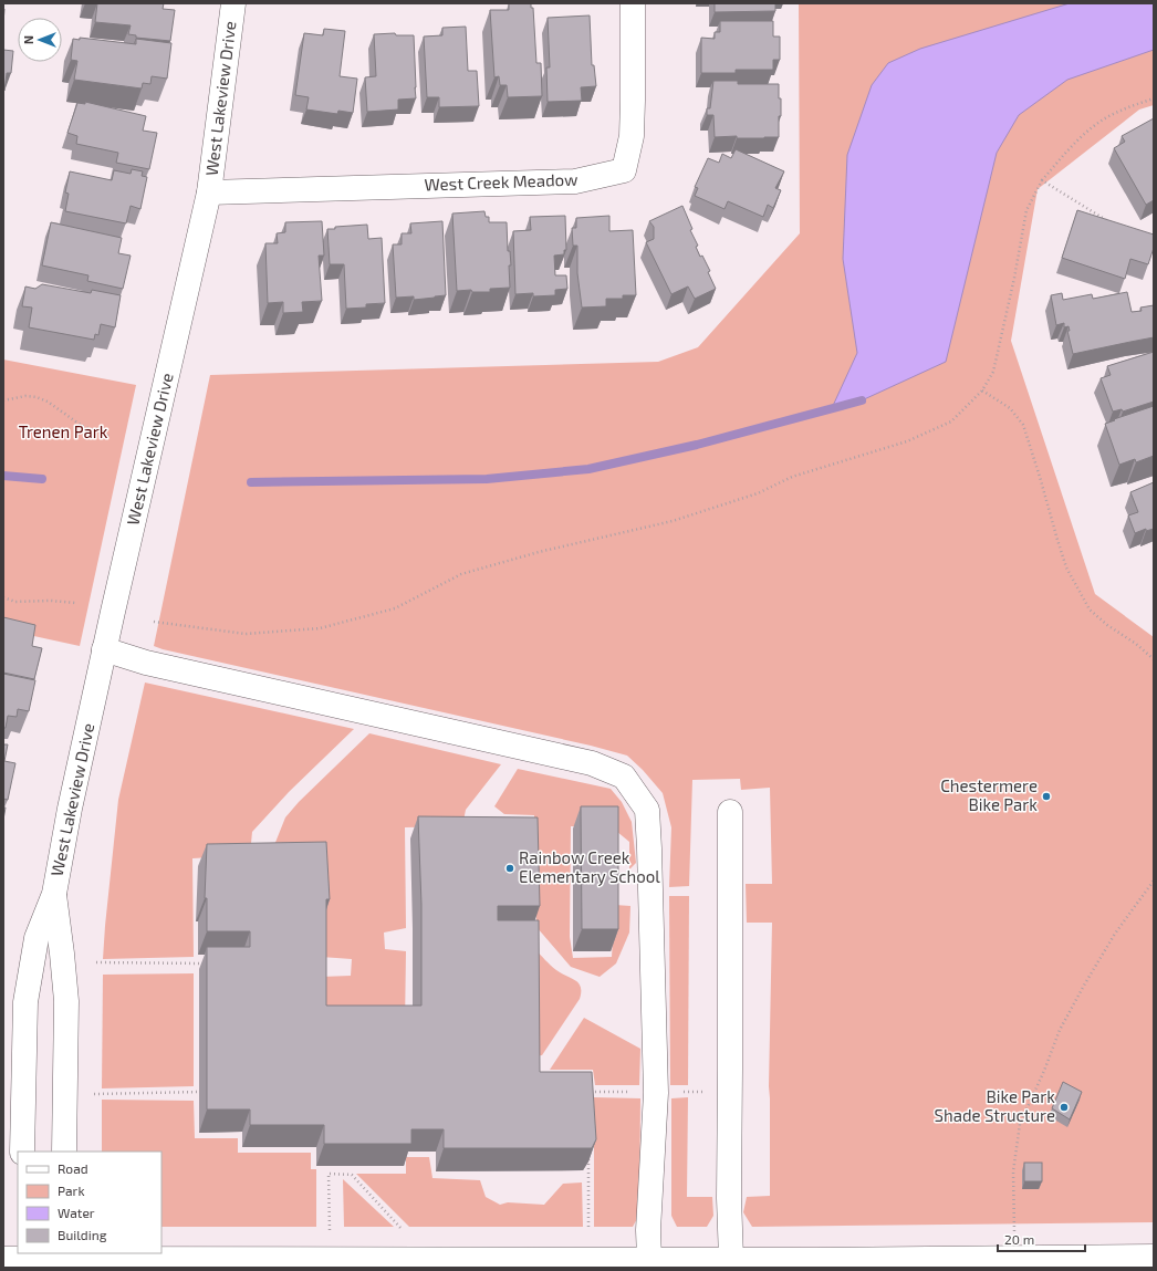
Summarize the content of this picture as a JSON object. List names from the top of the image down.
{
  "streets": {
    "street": ["West Lakeview Drive", "West Creek Meadow"]
  },
  "crossings": [
    ["West Lakeview Drive", "West Creek Meadow"]
  ],
  "parks": ["Trenen Park"],
  "places": ["Chestermere Bike Park", "Rainbow Creek Elementary School", "Bike Park Shade Structure"],
  "legend": [
    "Road",
    "Park",
    "Water",
    "Building"
  ],
  "scale_bar": "20 m",
  "north": "left"
}
